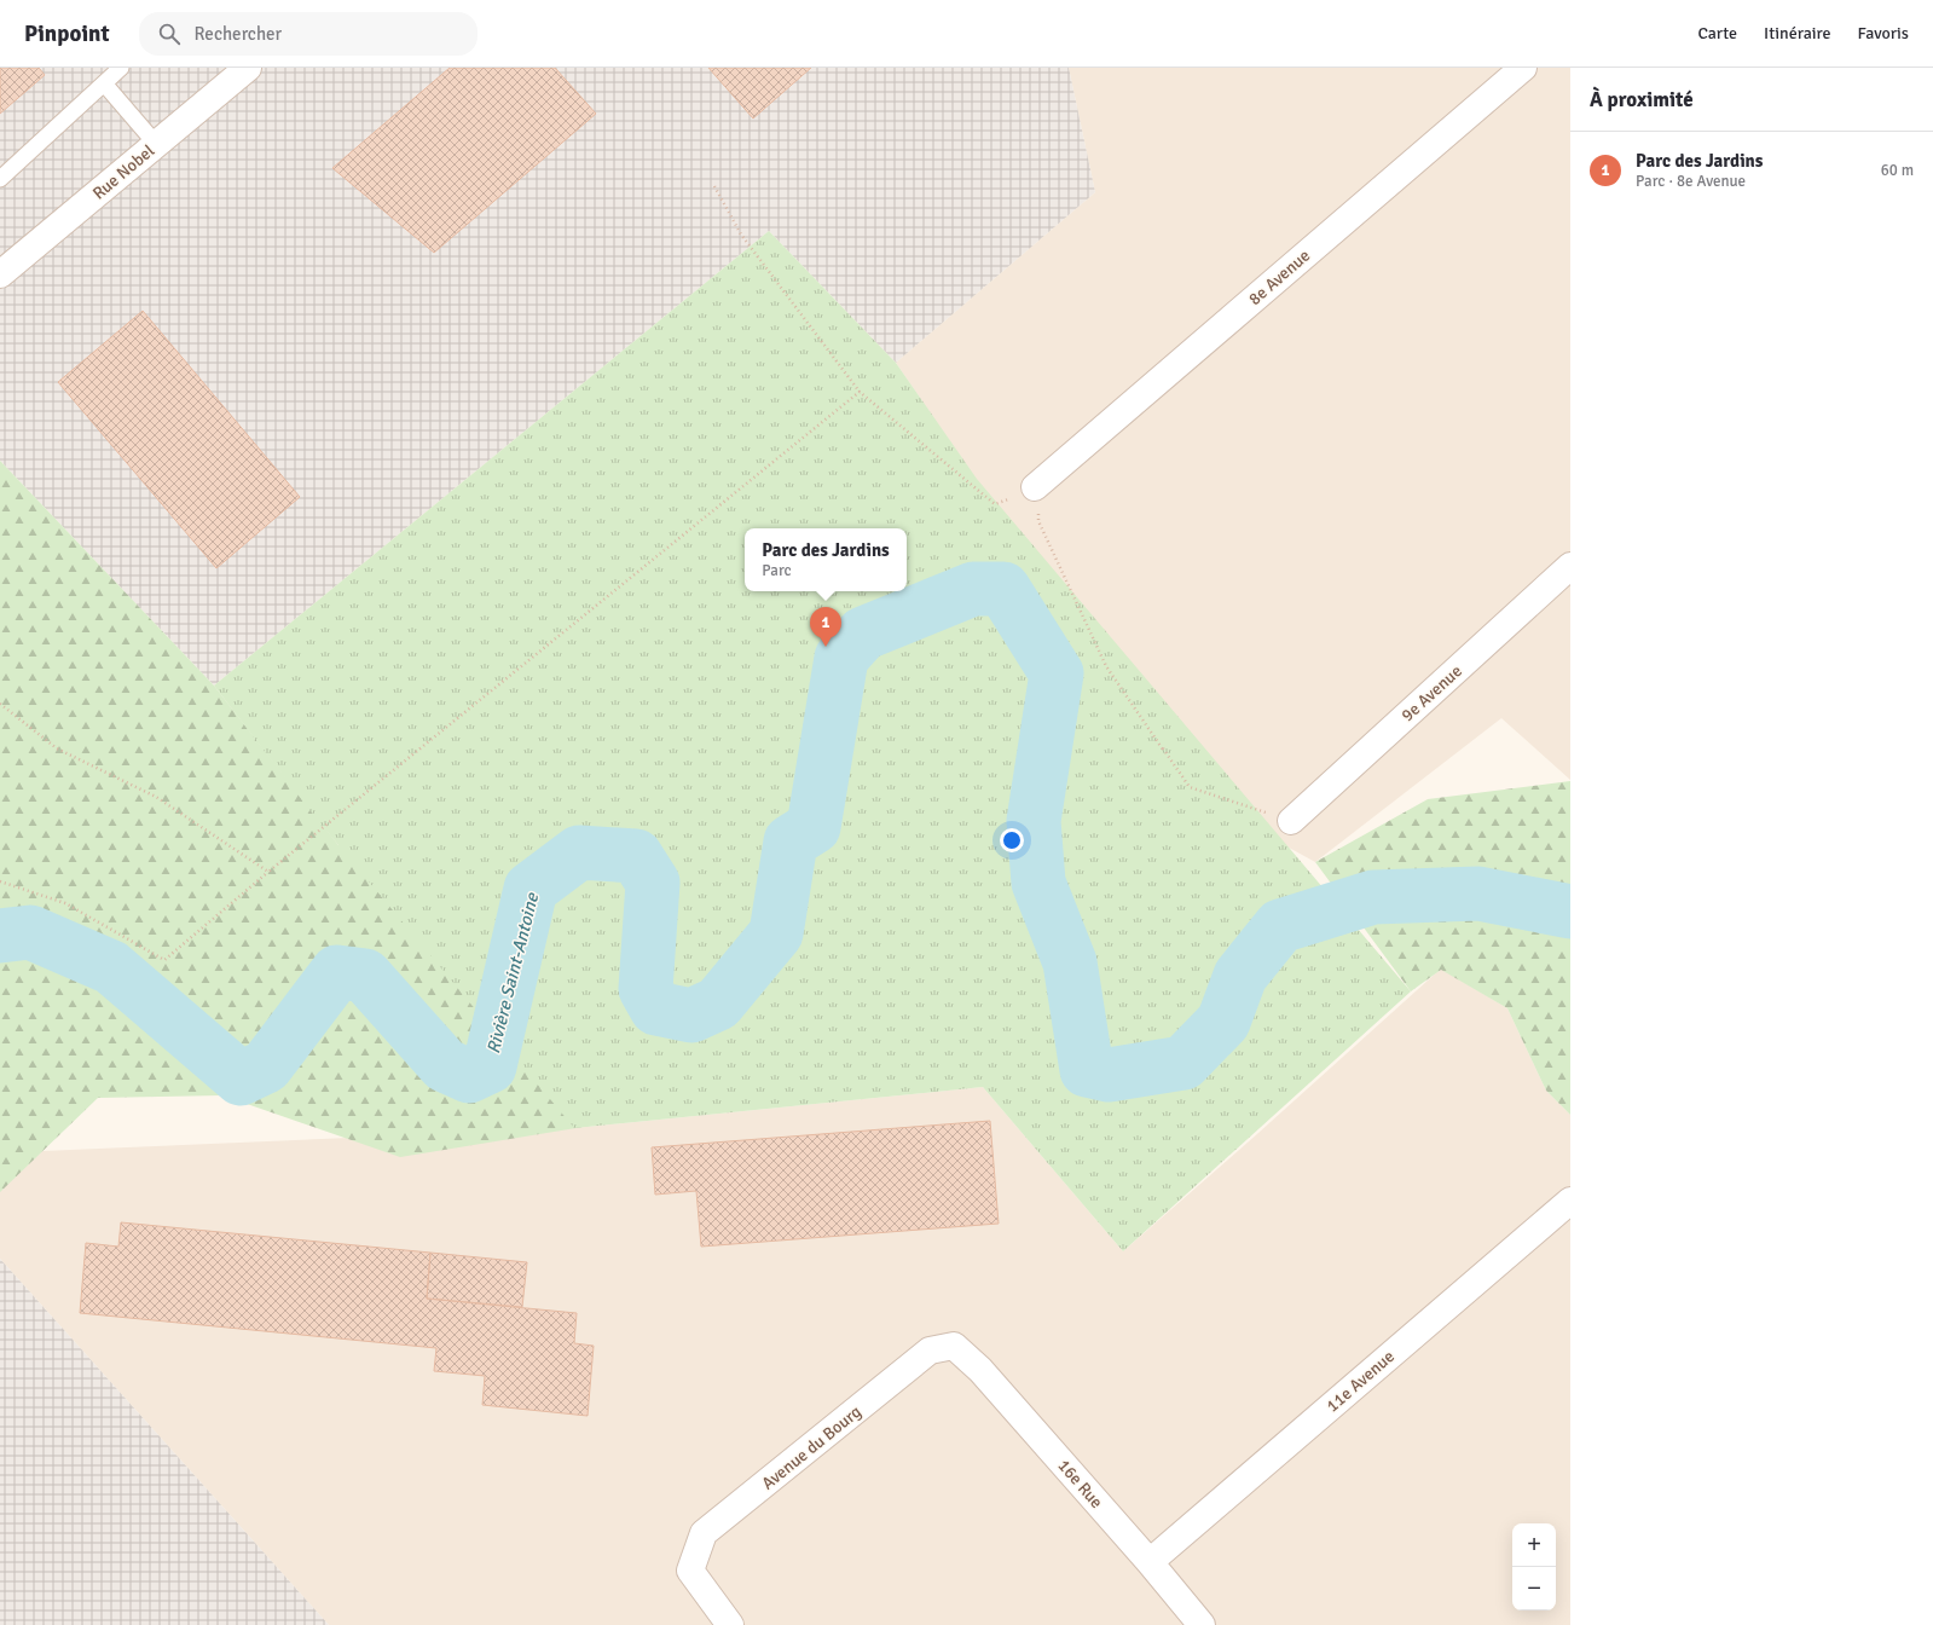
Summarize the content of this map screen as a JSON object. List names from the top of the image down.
{
  "streets": {
    "street": [
      "Rue Nobel",
      "8e Avenue",
      "9e Avenue",
      "11e Avenue",
      "Avenue du Bourg",
      "16e Rue"
    ]
  },
  "crossings": [
    ["11e Avenue", "16e Rue"],
    ["Avenue du Bourg", "16e Rue"]
  ],
  "water": ["Rivière Saint-Antoine"],
  "page": {
    "header": "Pinpoint",
    "search": "Rechercher",
    "nav": ["Carte", "Itinéraire", "Favoris"],
    "heading": "À proximité",
    "list": [
      {
        "mark": "1",
        "name": "Parc des Jardins",
        "note": "Parc · 8e Avenue",
        "value": "60 m"
      }
    ],
    "popup": ["Parc des Jardins", "Parc"],
    "pins": "1",
    "map_buttons": ["+", "−"]
  }
}
